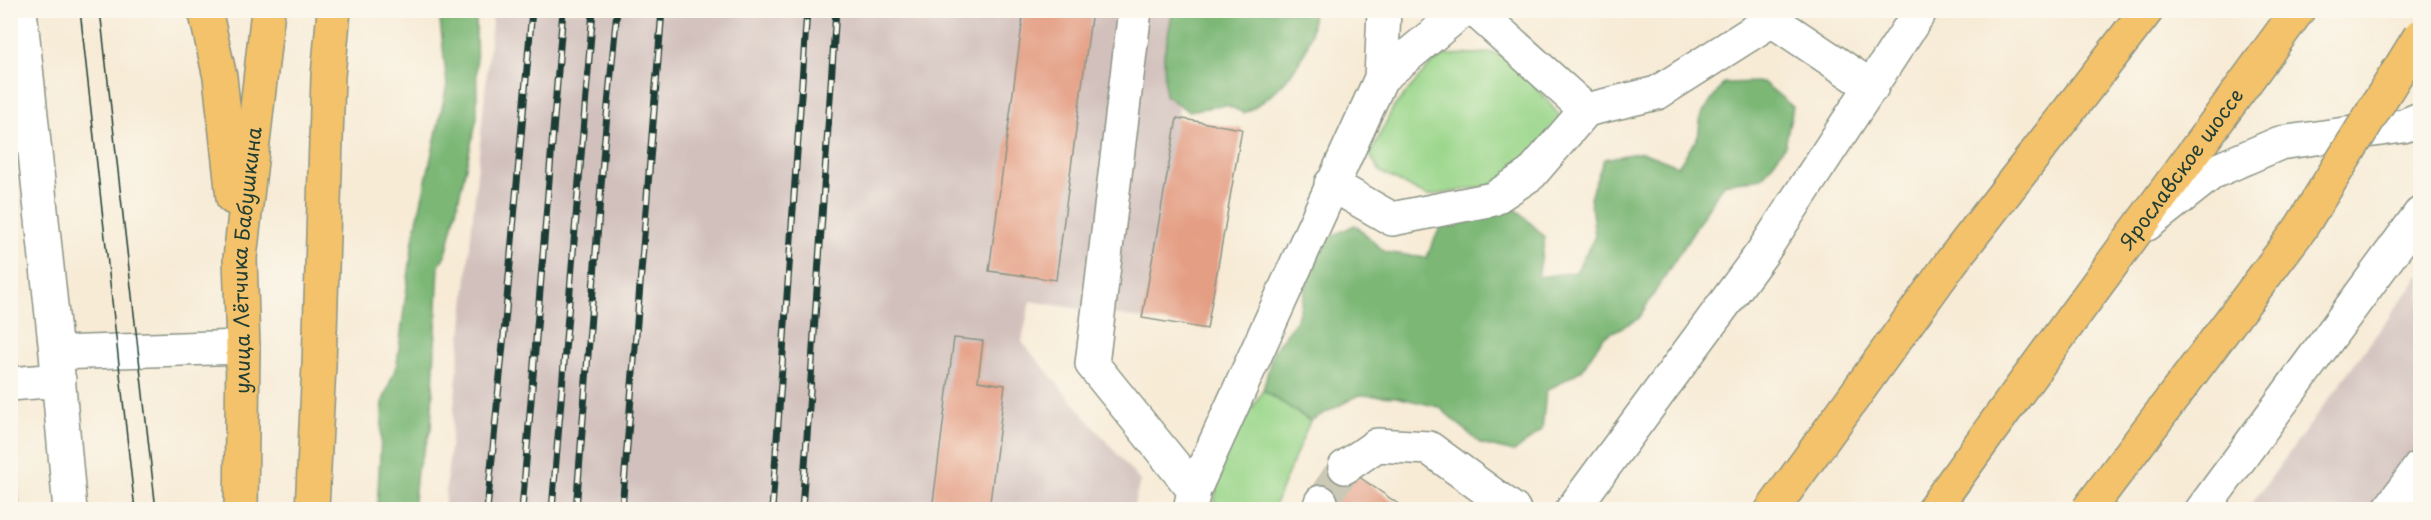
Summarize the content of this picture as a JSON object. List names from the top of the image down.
{
  "streets": {
    "main road": ["Ярославское шоссе", "улица Лётчика Бабушкина"]
  }
}
